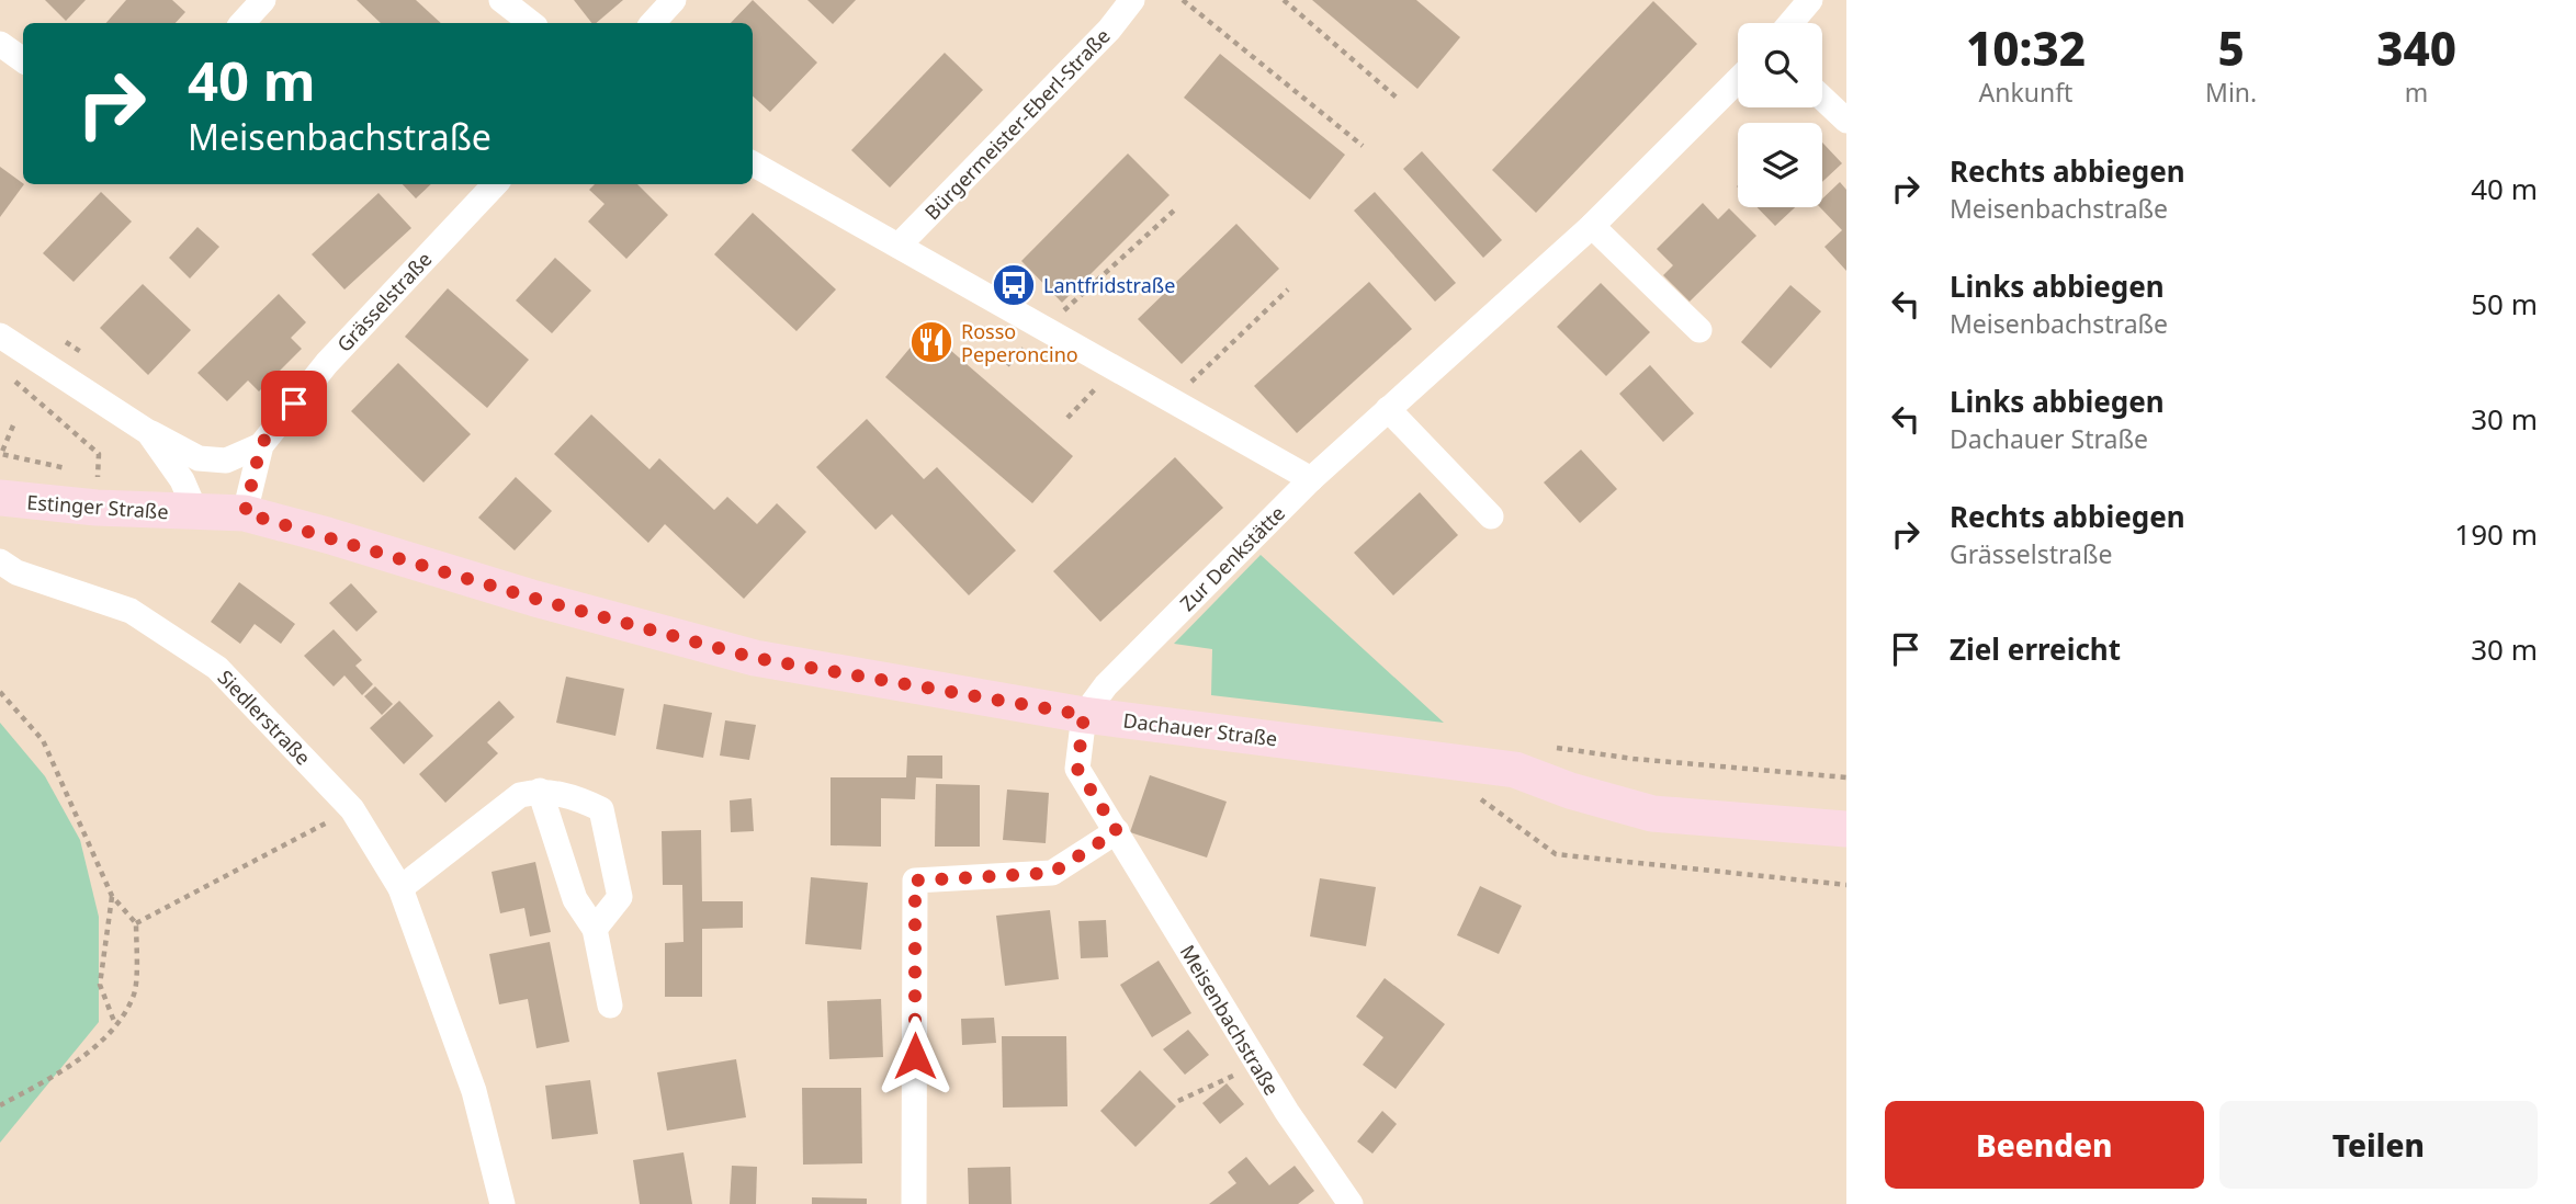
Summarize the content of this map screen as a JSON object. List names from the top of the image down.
{
  "streets": {
    "street": [
      "Bürgermeister-Eberl-Straße",
      "Grässelstraße",
      "Estinger Straße",
      "Zur Denkstätte",
      "Siedlerstraße",
      "Dachauer Straße",
      "Meisenbachstraße"
    ]
  },
  "crossings": [
    ["Grässelstraße", "Dachauer Straße"],
    ["Estinger Straße", "Dachauer Straße"],
    ["Zur Denkstätte", "Dachauer Straße"],
    ["Zur Denkstätte", "Meisenbachstraße"],
    ["Dachauer Straße", "Meisenbachstraße"]
  ],
  "places": {
    "bus stop": ["Lantfridstraße"],
    "restaurant": ["Rosso Peperoncino"]
  },
  "page": {
    "eta": [
      "10:32",
      "Ankunft",
      "5",
      "Min.",
      "340",
      "m"
    ],
    "turn": ["40 m", "Meisenbachstraße"],
    "list": [
      {
        "name": "Rechts abbiegen",
        "note": "Meisenbachstraße",
        "value": "40 m"
      },
      {
        "name": "Links abbiegen",
        "note": "Meisenbachstraße",
        "value": "50 m"
      },
      {
        "name": "Links abbiegen",
        "note": "Dachauer Straße",
        "value": "30 m"
      },
      {
        "name": "Rechts abbiegen",
        "note": "Grässelstraße",
        "value": "190 m"
      },
      {
        "name": "Ziel erreicht",
        "value": "30 m"
      }
    ],
    "buttons": ["Beenden", "Teilen"]
  }
}
